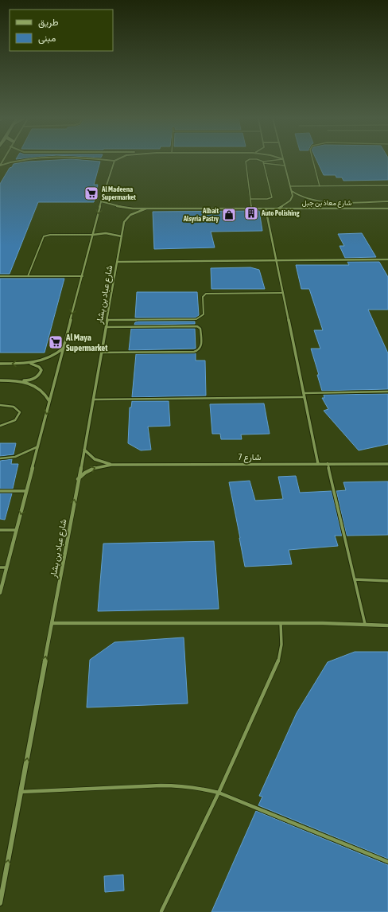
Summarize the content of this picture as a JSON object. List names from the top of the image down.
{
  "streets": {
    "street": ["شارع معاذ بن جبل", "شارع عباد بن بشار", "شارع 7"]
  },
  "crossings": [
    ["شارع معاذ بن جبل", "شارع عباد بن بشار"],
    ["شارع عباد بن بشار", "شارع 7"]
  ],
  "one_way": ["شارع عباد بن بشار"],
  "places": {
    "supermarket": ["Al Madeena Supermarket", "Al Maya Supermarket"],
    "building": ["Auto Polishing"],
    "shop": ["Albait Alsyria Pastry"]
  },
  "legend": ["طريق", "مبنى"]
}
